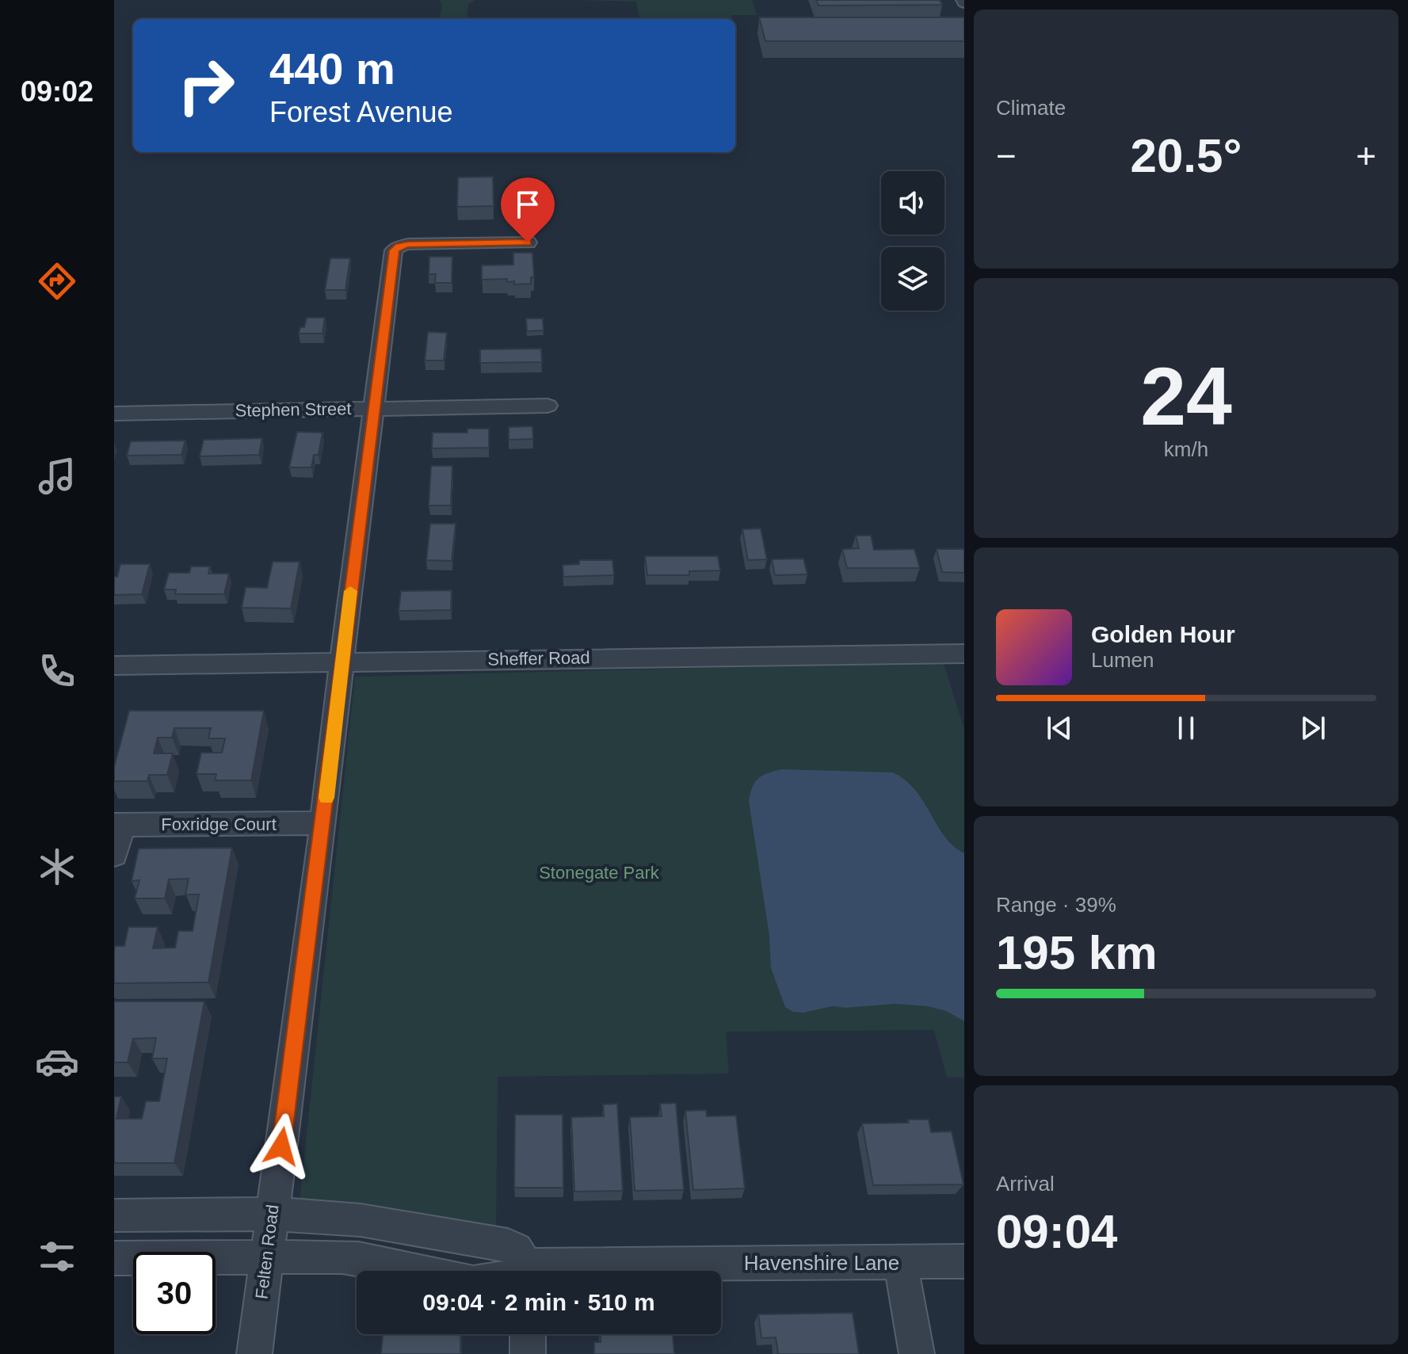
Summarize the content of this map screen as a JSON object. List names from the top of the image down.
{
  "streets": {
    "street": [
      "Stephen Street",
      "Sheffer Road",
      "Foxridge Court",
      "Felten Road",
      "Havenshire Lane"
    ]
  },
  "crossings": [
    ["Stephen Street", "Felten Road"],
    ["Sheffer Road", "Felten Road"],
    ["Foxridge Court", "Felten Road"],
    ["Felten Road", "Havenshire Lane"]
  ],
  "parks": ["Stonegate Park"],
  "page": {
    "tabs": "09:02",
    "tile": [
      "Climate",
      ["24", "km/h"],
      ["Range · 39%", "195 km"],
      ["Arrival", "09:04"]
    ],
    "turn": ["440 m", "Forest Avenue"],
    "heat": ["−", "20.5°", "+"],
    "song": ["Golden Hour", "Lumen"],
    "limit": "30",
    "trip": "09:04 · 2 min · 510 m"
  }
}
